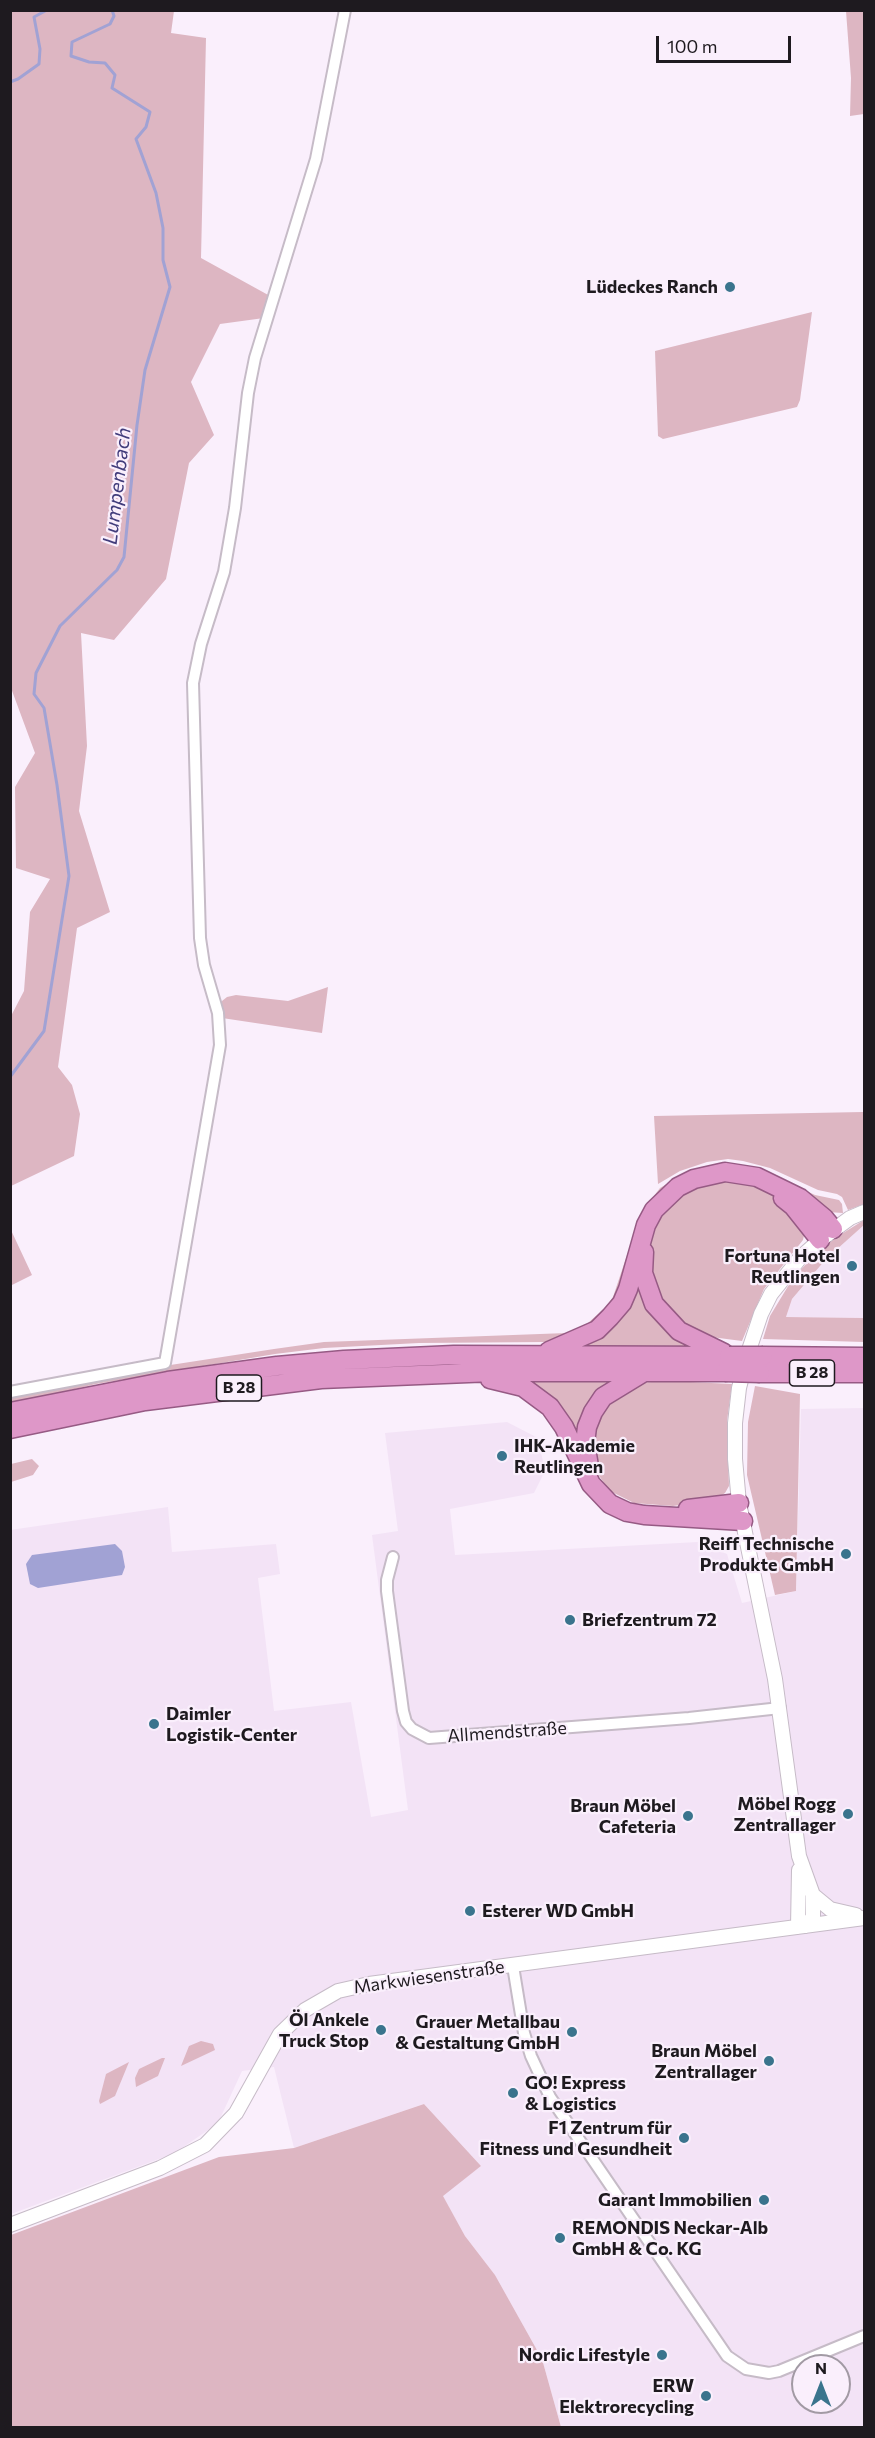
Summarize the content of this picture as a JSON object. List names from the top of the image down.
{
  "streets": {
    "highway": ["B 28"],
    "street": ["Allmendstraße", "Markwiesenstraße"]
  },
  "water": ["Lumpenbach"],
  "places": [
    "Lüdeckes Ranch",
    "Fortuna Hotel Reutlingen",
    "IHK-Akademie Reutlingen",
    "Reiff Technische Produkte GmbH",
    "Briefzentrum 72",
    "Daimler Logistik-Center",
    "Möbel Rogg Zentrallager",
    "Braun Möbel Cafeteria",
    "Esterer WD GmbH",
    "Öl Ankele Truck Stop",
    "Grauer Metallbau & Gestaltung GmbH",
    "Braun Möbel Zentrallager",
    "GO! Express & Logistics",
    "F1 Zentrum für Fitness und Gesundheit",
    "Garant Immobilien",
    "REMONDIS Neckar-Alb GmbH & Co. KG",
    "Nordic Lifestyle",
    "ERW Elektrorecycling"
  ],
  "scale_bar": "100 m",
  "north": "top"
}
